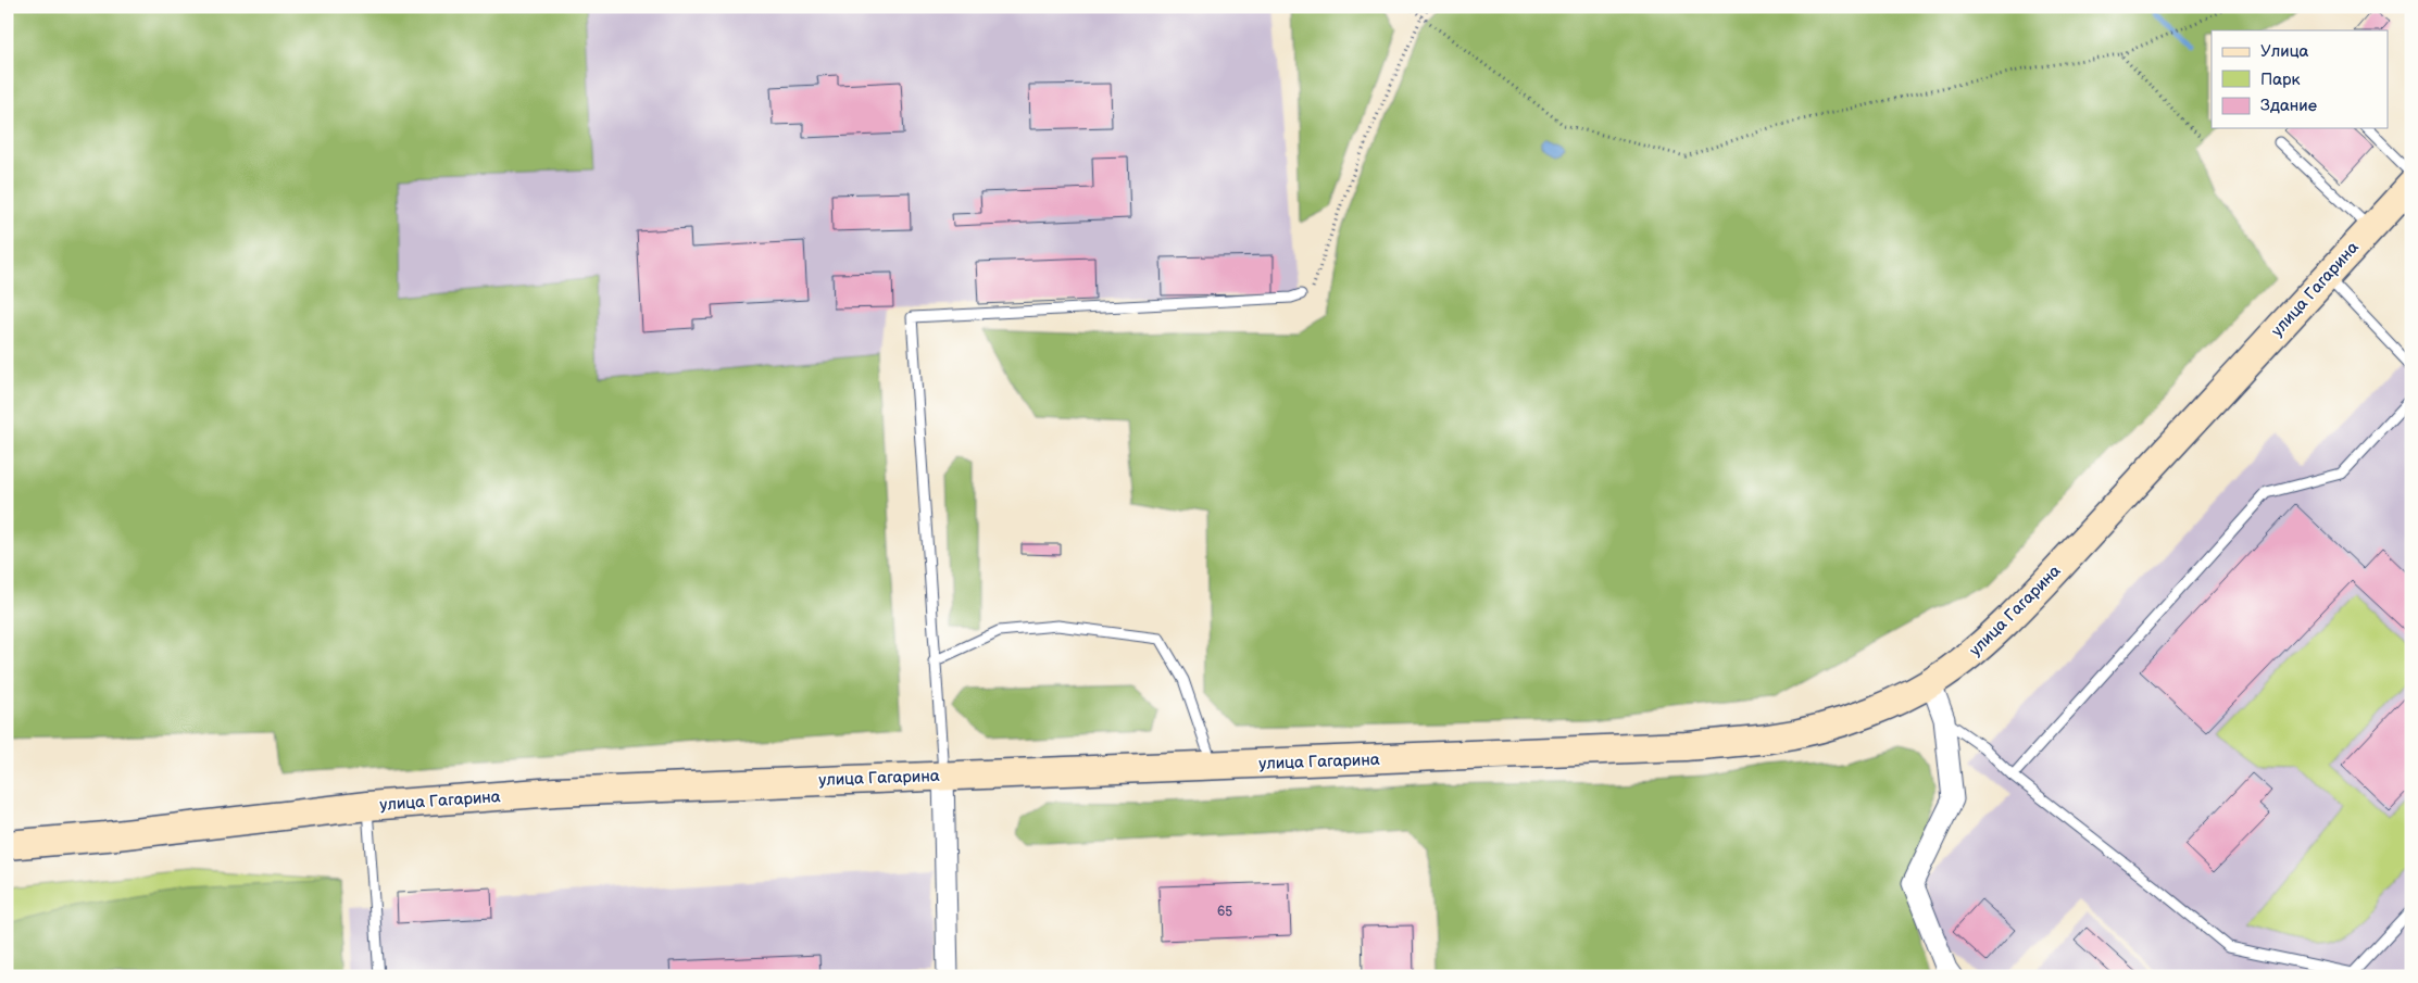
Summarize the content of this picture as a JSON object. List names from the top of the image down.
{
  "streets": {
    "main road": ["улица Гагарина"]
  },
  "house_numbers": ["65"],
  "legend": ["Улица", "Парк", "Здание"]
}
